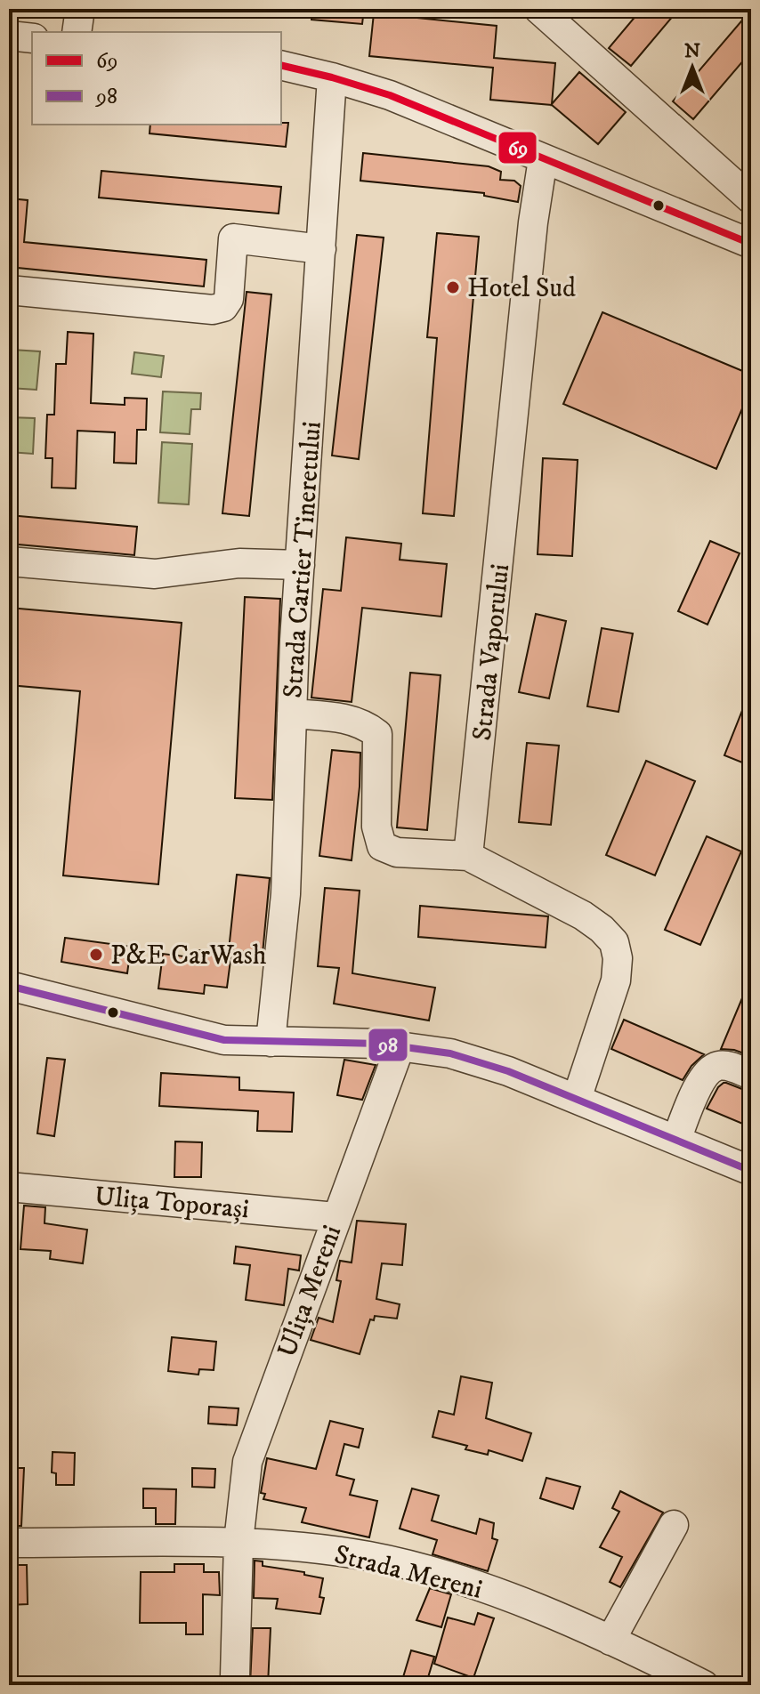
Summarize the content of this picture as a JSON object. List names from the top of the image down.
{
  "streets": {
    "street": [
      "Strada Cartier Tineretului",
      "Strada Vaporului",
      "Ulița Toporași",
      "Ulița Mereni",
      "Strada Mereni"
    ]
  },
  "crossings": [
    ["Ulița Toporași", "Ulița Mereni"],
    ["Ulița Mereni", "Strada Mereni"]
  ],
  "places": ["Hotel Sud", "P&E CarWash"],
  "lines": ["transit line 69", "transit line 98"],
  "legend": ["69", "98"],
  "north": "top"
}
